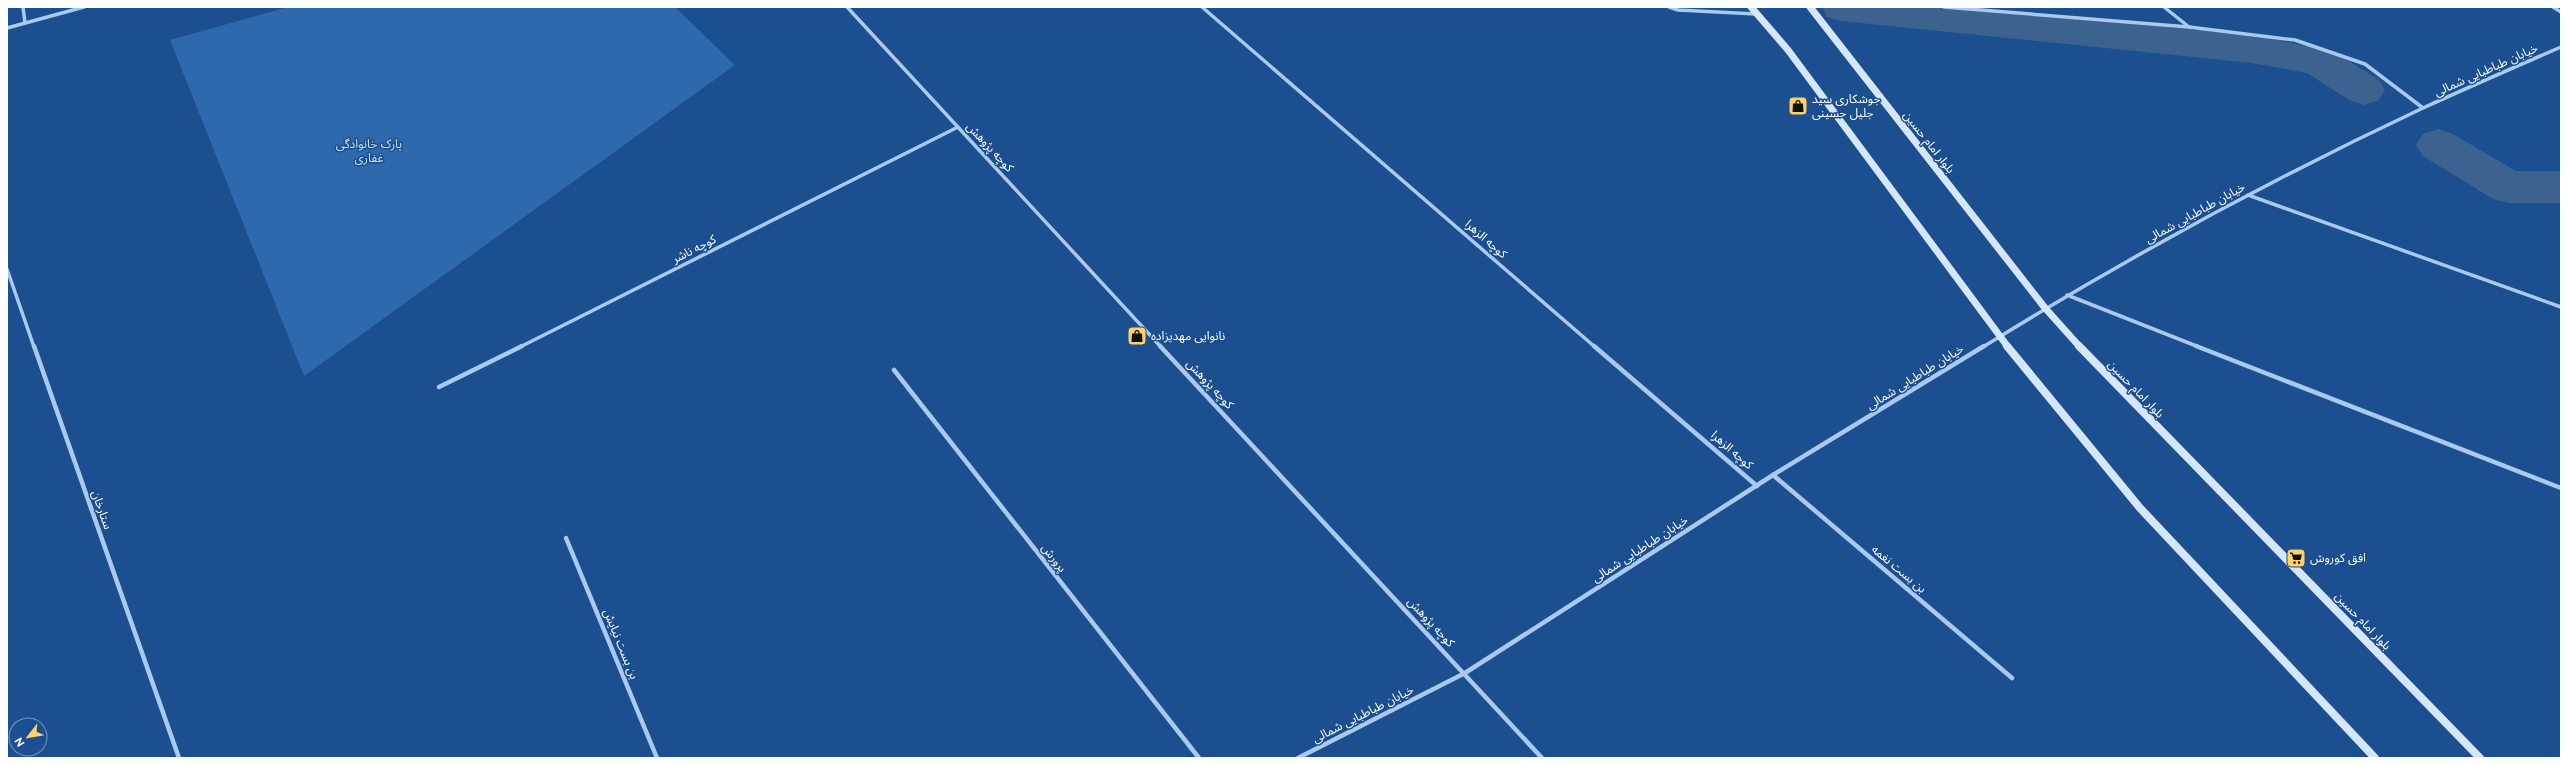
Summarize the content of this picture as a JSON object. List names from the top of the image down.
{
  "streets": {
    "street": [
      "خیابان طباطبایی شمالی",
      "بلوار امام حسین",
      "کوچه پژوهش",
      "کوچه الزهرا",
      "کوچه ناشر",
      "ستارخان",
      "پرورش",
      "بن بست نغمه",
      "بن بست نیایش"
    ]
  },
  "crossings": [
    ["خیابان طباطبایی شمالی", "بلوار امام حسین"],
    ["خیابان طباطبایی شمالی", "کوچه پژوهش"],
    ["خیابان طباطبایی شمالی", "کوچه الزهرا"],
    ["خیابان طباطبایی شمالی", "بن بست نغمه"],
    ["کوچه پژوهش", "کوچه ناشر"]
  ],
  "parks": ["پارک خانوادگی غفاری"],
  "places": {
    "shop": ["جوشکاری سید جلیل حسینی", "نانوایی مهدیزاده"],
    "supermarket": ["افق کوروش"]
  },
  "north": "bottom left"
}
